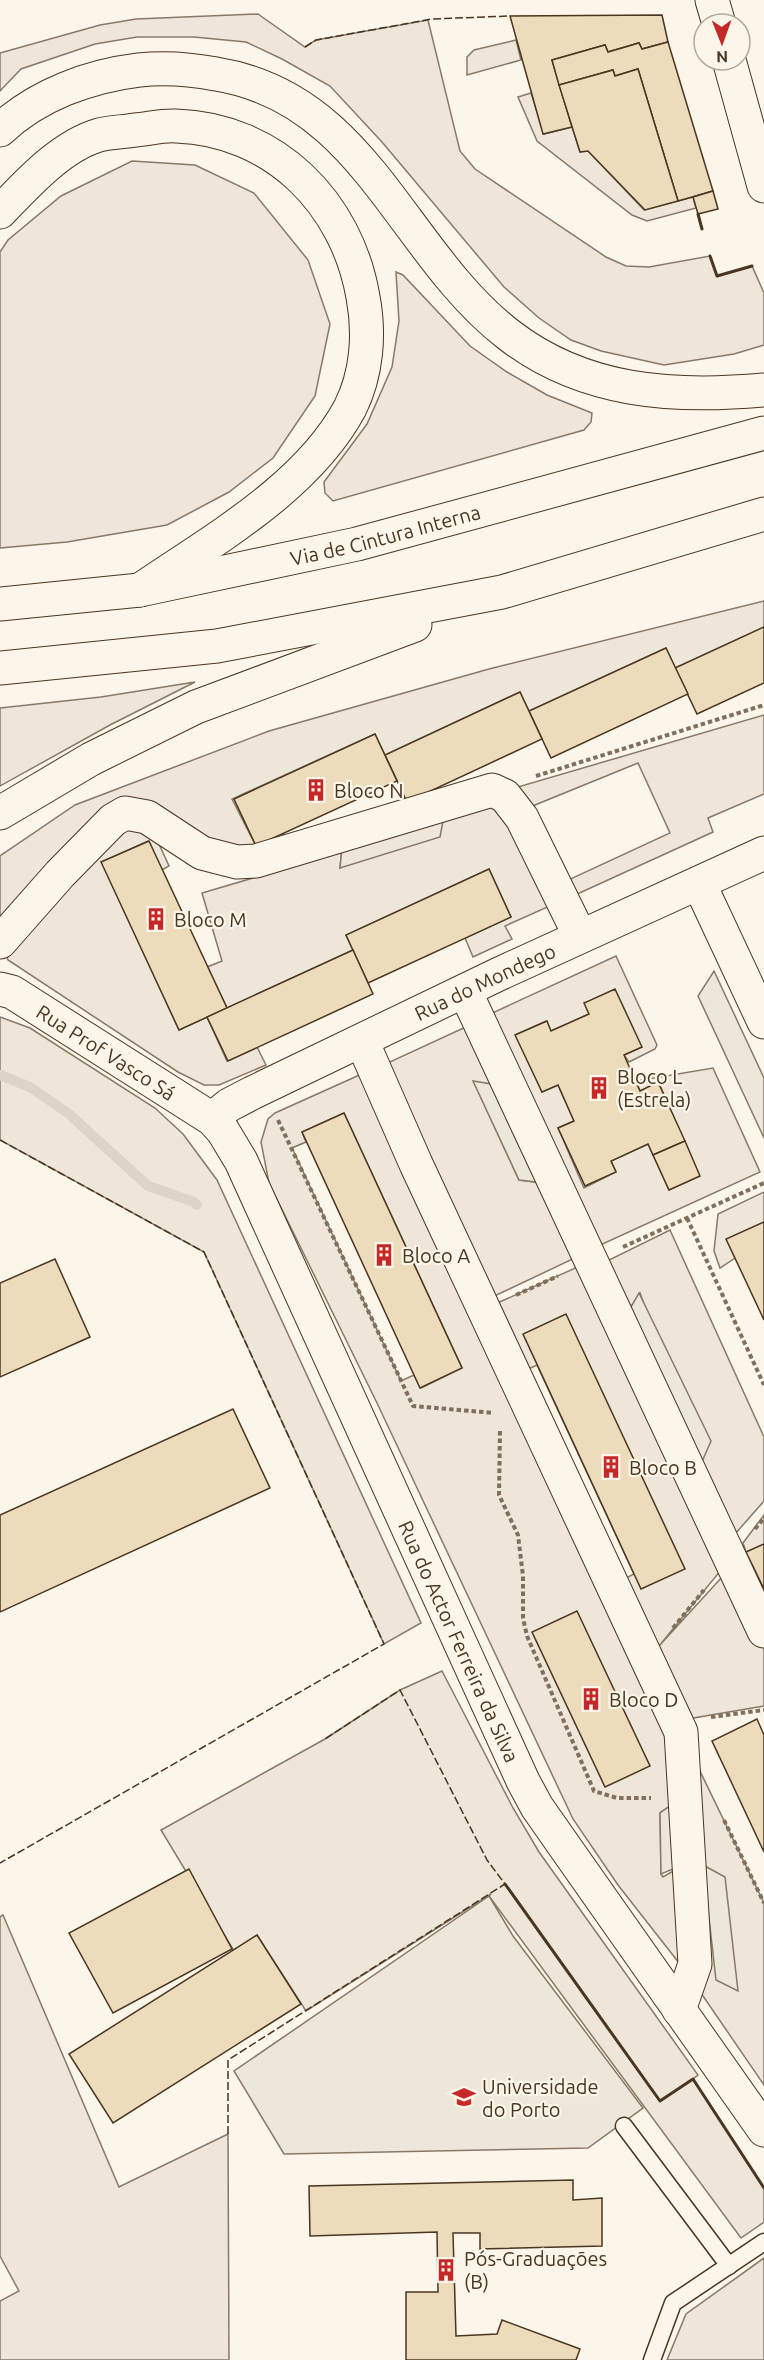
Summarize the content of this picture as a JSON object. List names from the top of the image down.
{
  "streets": {
    "main road": [
      "Via de Cintura Interna",
      "Rua do Mondego",
      "Rua Prof Vasco Sá",
      "Rua do Actor Ferreira da Silva"
    ]
  },
  "crossings": [
    ["Rua do Mondego", "Rua Prof Vasco Sá"],
    ["Rua do Mondego", "Rua do Actor Ferreira da Silva"],
    ["Rua Prof Vasco Sá", "Rua do Actor Ferreira da Silva"]
  ],
  "places": {
    "building": [
      "Bloco N",
      "Bloco M",
      "Bloco L (Estrela)",
      "Bloco A",
      "Bloco B",
      "Bloco D",
      "Pós-Graduações (B)"
    ],
    "school or university": ["Universidade do Porto"]
  },
  "north": "bottom"
}
